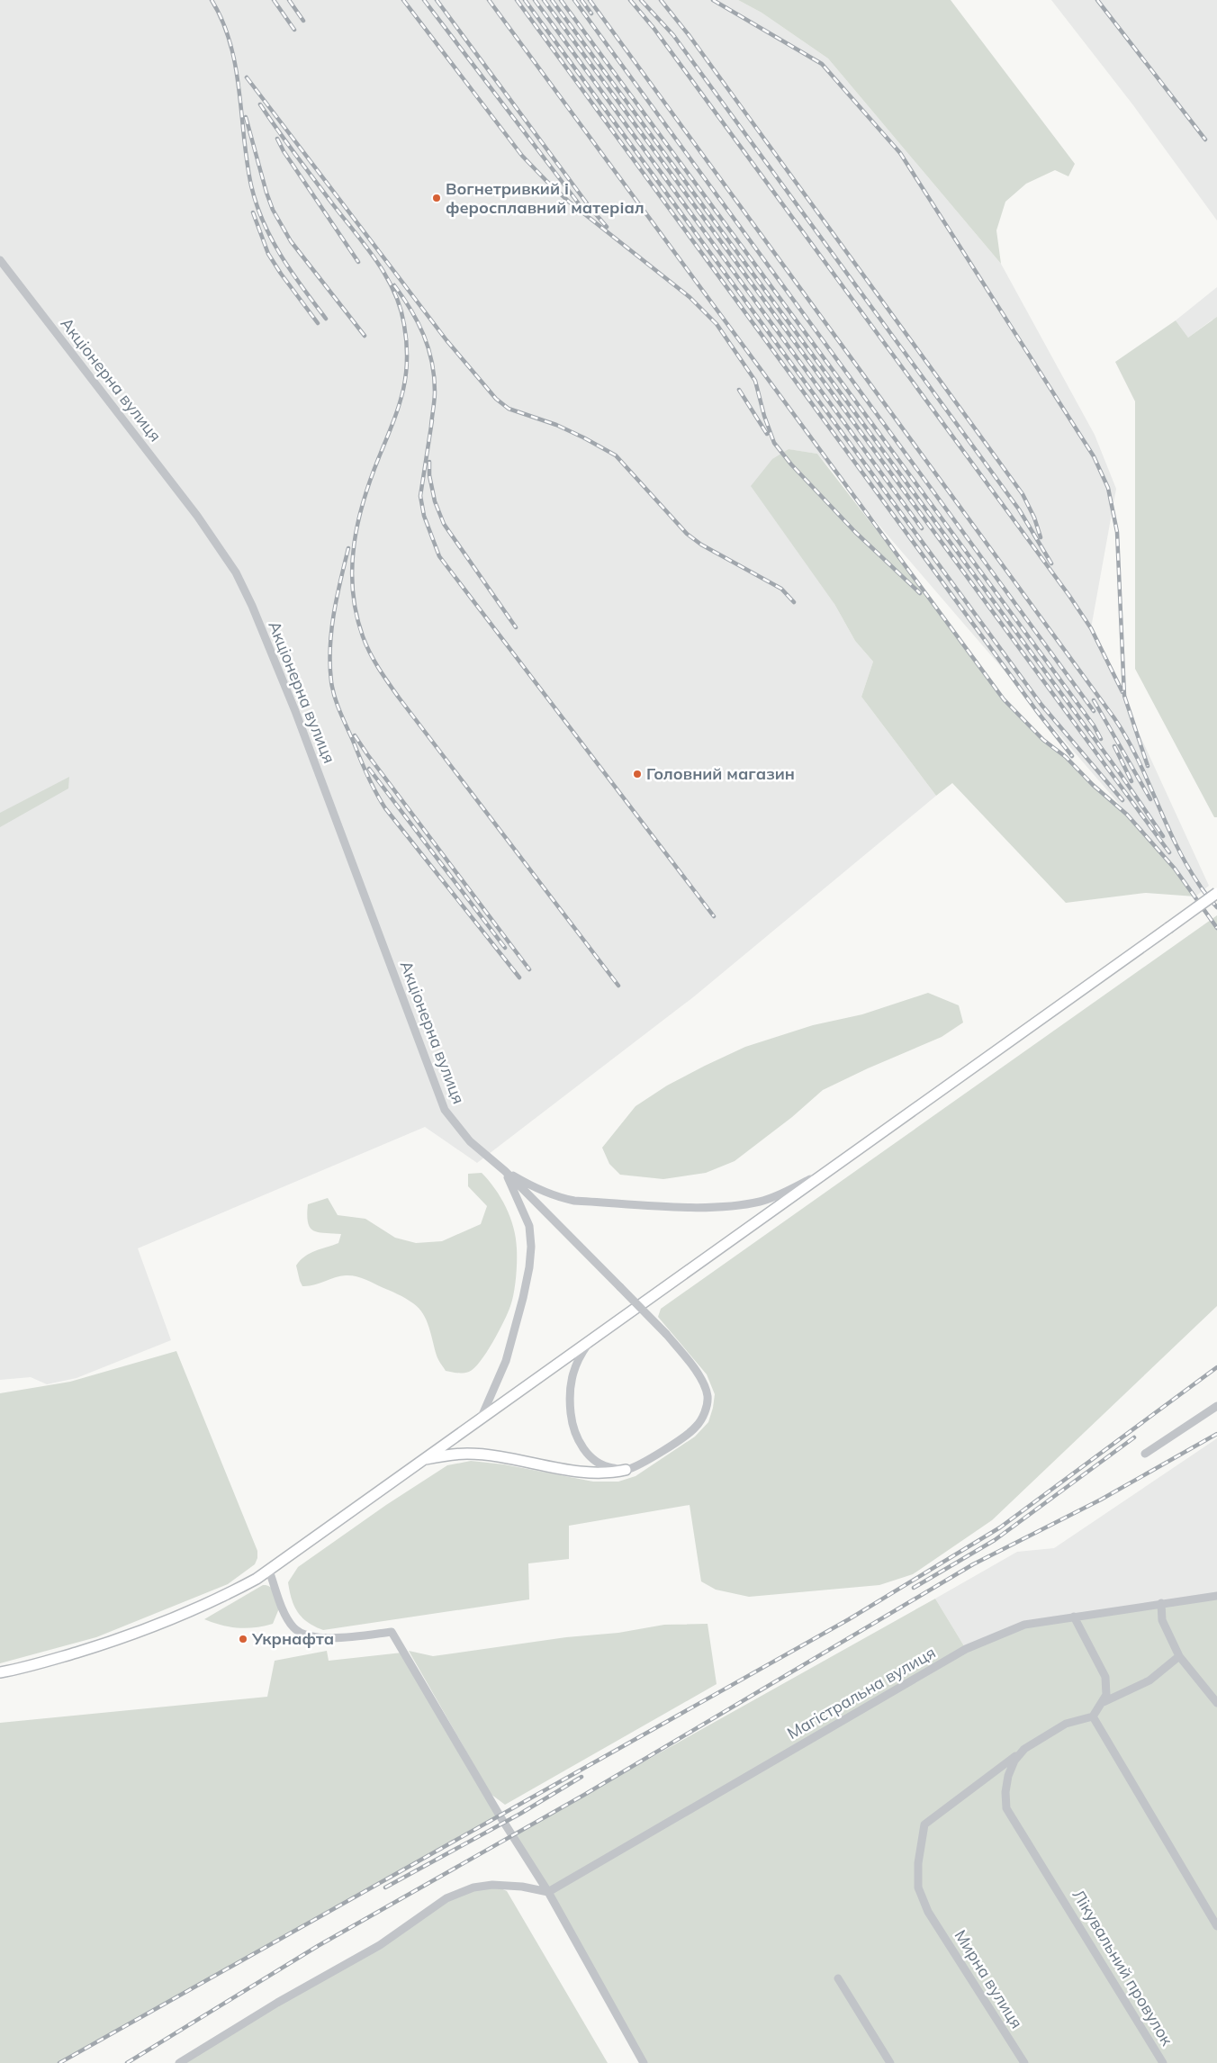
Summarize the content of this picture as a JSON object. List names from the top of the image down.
{
  "streets": {
    "street": [
      "Акціонерна вулиця",
      "Магістральна вулиця",
      "Лікувальний провулок",
      "Мирна вулиця"
    ]
  },
  "crossings": [
    ["Лікувальний провулок", "Мирна вулиця"]
  ],
  "places": ["Вогнетривкий і феросплавний матеріал", "Головний магазин", "Укрнафта"]
}
